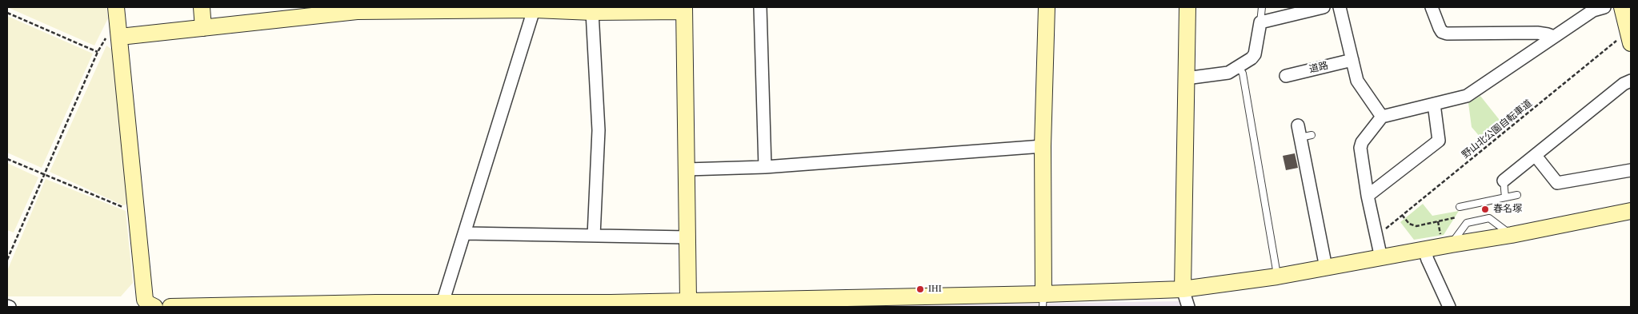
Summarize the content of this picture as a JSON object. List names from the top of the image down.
{
  "streets": {
    "street": ["道路"],
    "path": ["野山北公園自転車道"]
  },
  "places": ["春名塚", "IHI"]
}
